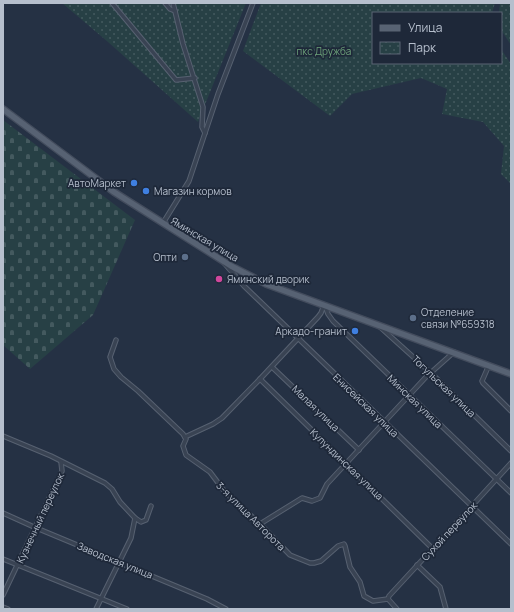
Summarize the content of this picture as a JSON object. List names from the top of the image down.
{
  "streets": {
    "main road": ["Яминская улица"],
    "street": [
      "Тогульская улица",
      "Минская улица",
      "Енисейская улица",
      "Малая улица",
      "Кулундинская улица",
      "3-я улица Авторота",
      "Кузнечный переулок",
      "Сухой переулок",
      "Заводская улица"
    ]
  },
  "crossings": [
    ["Яминская улица", "Тогульская улица"],
    ["Яминская улица", "Минская улица"],
    ["Яминская улица", "Енисейская улица"],
    ["Минская улица", "Сухой переулок"],
    ["Енисейская улица", "Сухой переулок"],
    ["Кулундинская улица", "Сухой переулок"],
    ["3-я улица Авторота", "Сухой переулок"],
    ["Кузнечный переулок", "Заводская улица"]
  ],
  "parks": ["пкс Дружба"],
  "places": [
    "АвтоМаркет",
    "Магазин кормов",
    "Опти",
    "Яминский дворик",
    "Отделение связи №659318",
    "Аркадо-гранит"
  ],
  "legend": ["Улица", "Парк"]
}
